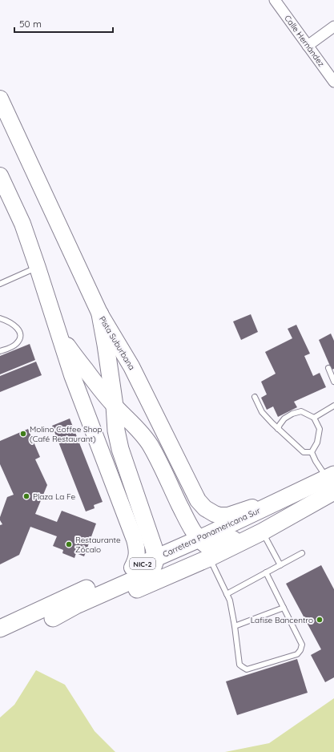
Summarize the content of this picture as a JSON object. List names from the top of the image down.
{
  "streets": {
    "highway": ["Carretera Panamericana Sur", "NIC-2"],
    "main road": ["Pista Suburbana"],
    "street": ["Calle Hernández"]
  },
  "crossings": [
    ["Pista Suburbana", "Carretera Panamericana Sur"]
  ],
  "places": [
    "Molino Coffee Shop (Café Restaurant)",
    "Plaza La Fe",
    "Restaurante Zócalo",
    "Lafise Bancentro"
  ],
  "scale_bar": "50 m"
}
